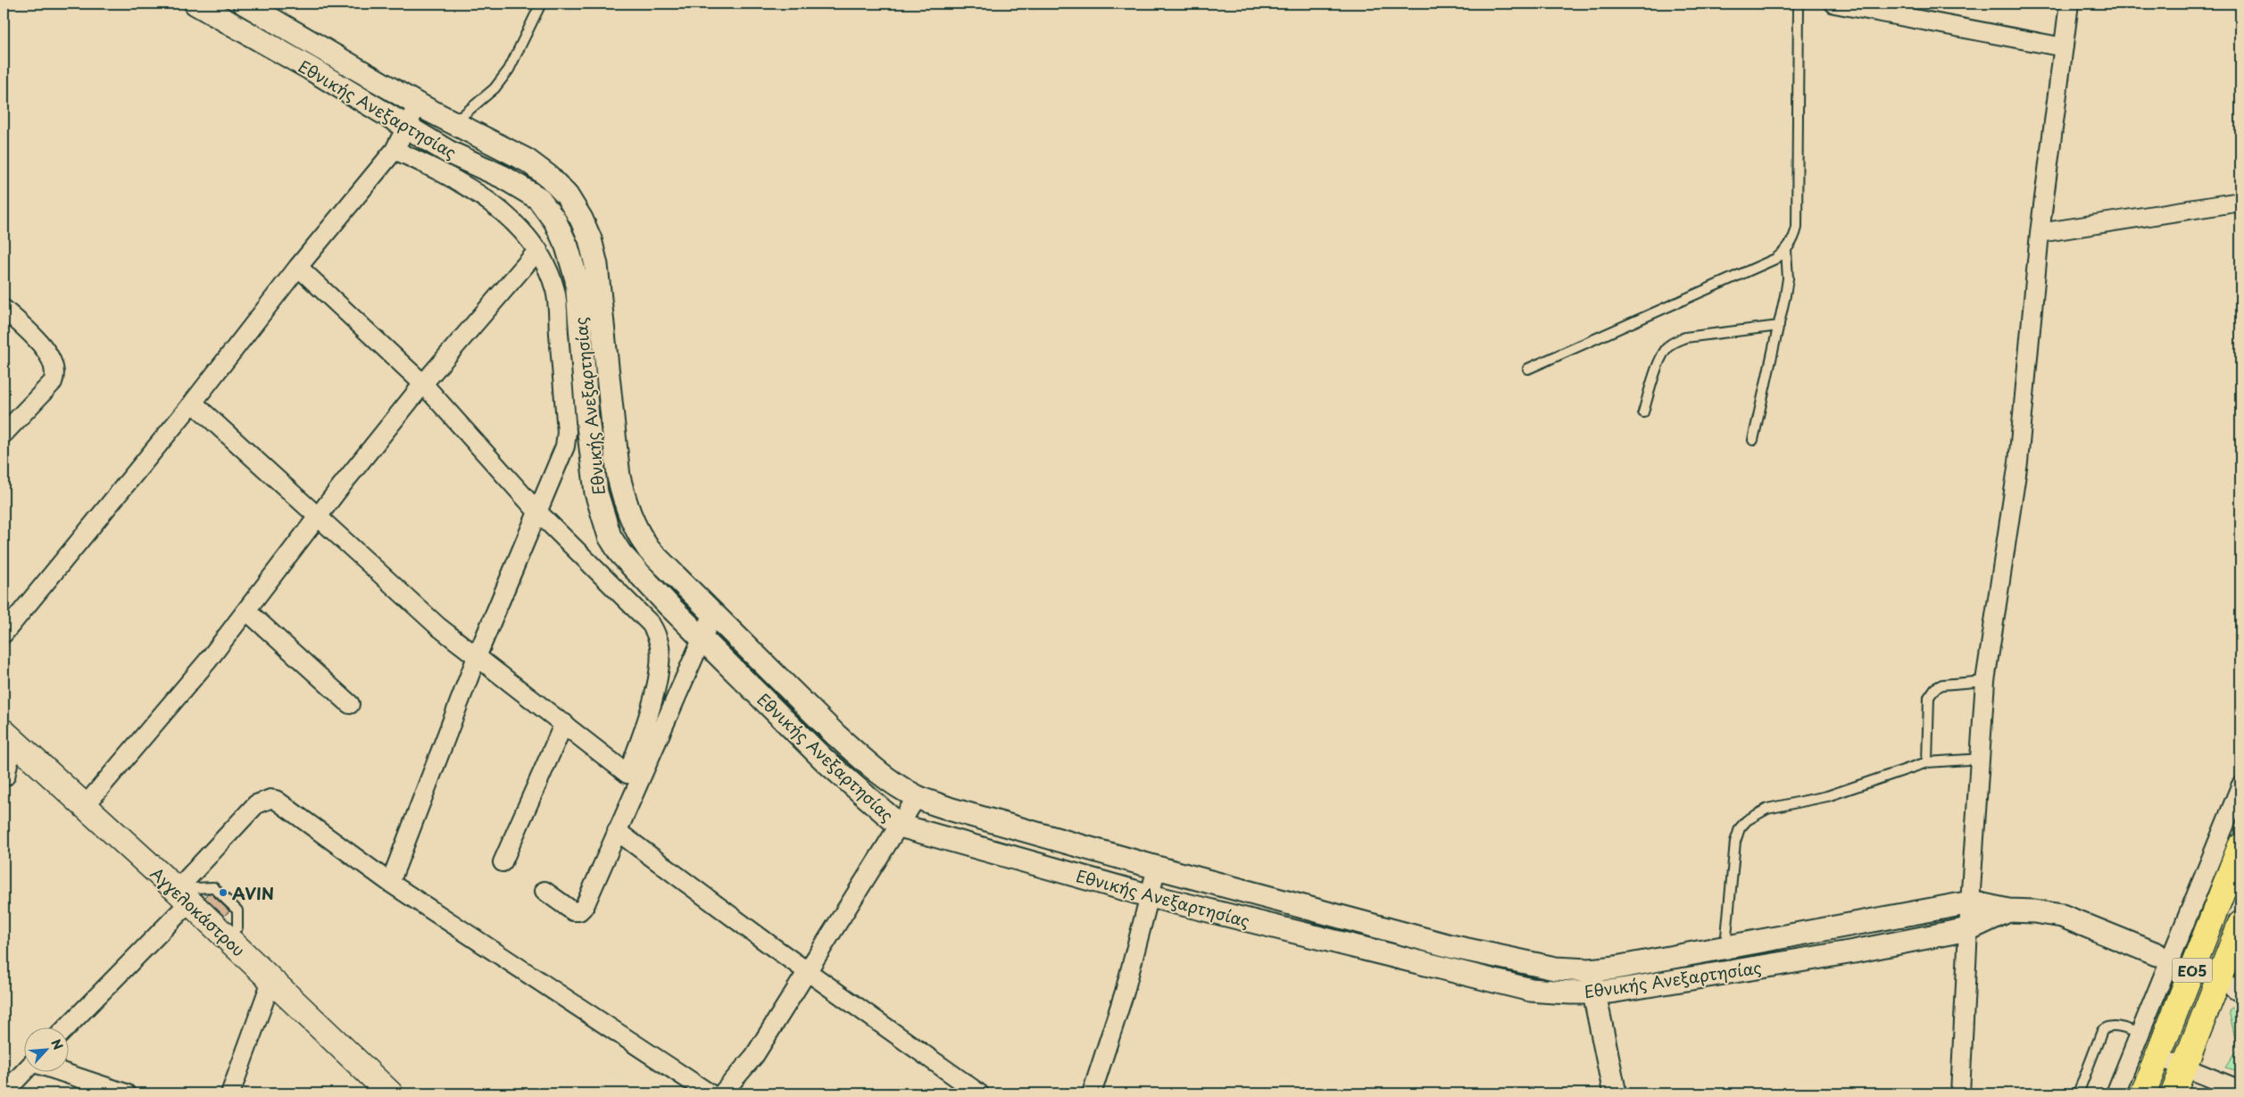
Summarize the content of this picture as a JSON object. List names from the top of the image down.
{
  "streets": {
    "main road": ["Αγγελοκάστρου", "ΕΟ5"],
    "street": ["Εθνικής Ανεξαρτησίας"]
  },
  "places": ["AVIN"],
  "north": "top right"
}
